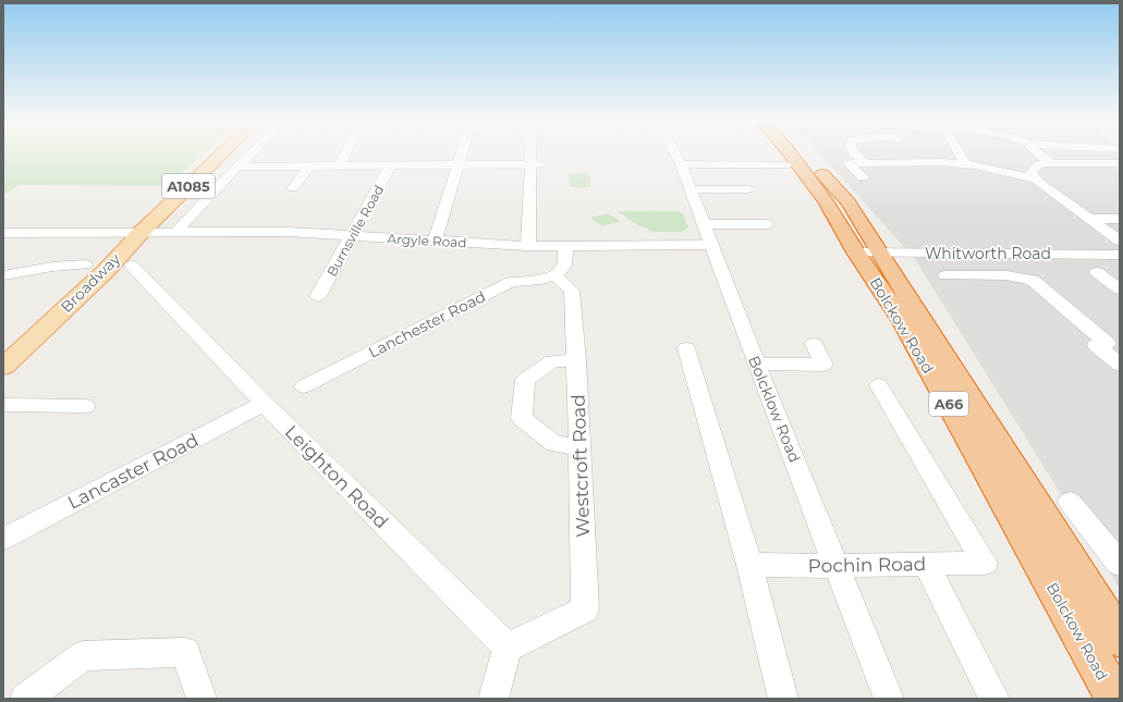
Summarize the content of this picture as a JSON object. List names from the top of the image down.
{
  "streets": {
    "highway": ["Bolckow Road", "A66"],
    "main road": ["A1085", "Broadway"],
    "street": [
      "Burnsville Road",
      "Argyle Road",
      "Whitworth Road",
      "Lanchester Road",
      "Bolcklow Road",
      "Westcroft Road",
      "Lancaster Road",
      "Leighton Road",
      "Pochin Road"
    ]
  },
  "crossings": [
    ["A1085", "Argyle Road"],
    ["A1085", "Broadway"],
    ["A1085", "Leighton Road"],
    ["Burnsville Road", "Argyle Road"],
    ["Argyle Road", "Bolcklow Road"],
    ["Whitworth Road", "Bolckow Road"],
    ["Broadway", "Leighton Road"],
    ["Lanchester Road", "Westcroft Road"],
    ["Bolcklow Road", "Pochin Road"],
    ["Westcroft Road", "Leighton Road"],
    ["Lancaster Road", "Leighton Road"]
  ]
}
